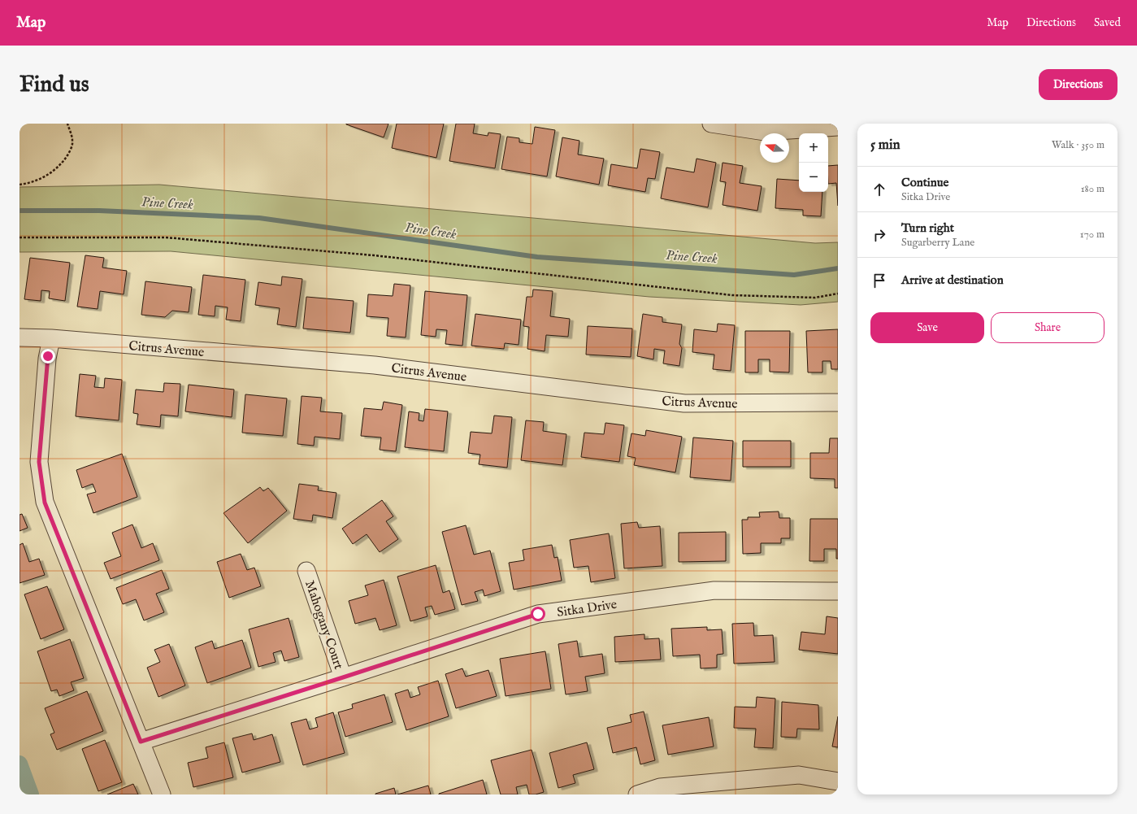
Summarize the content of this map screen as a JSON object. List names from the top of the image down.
{
  "streets": {
    "street": ["Citrus Avenue", "Sitka Drive", "Mahogany Court"]
  },
  "crossings": [
    ["Sitka Drive", "Mahogany Court"]
  ],
  "water": ["Pine Creek"],
  "north": "left",
  "page": {
    "header": "Map",
    "nav": ["Map", "Directions", "Saved"],
    "buttons": [
      "Directions",
      ["Save", "Share"]
    ],
    "title": "Find us",
    "heading": ["5 min", "Walk · 350 m"],
    "map_buttons": ["+", "−"],
    "list": [
      ["Continue", "Sitka Drive", "180 m"],
      ["Turn right", "Sugarberry Lane", "170 m"],
      "Arrive at destination"
    ]
  }
}
